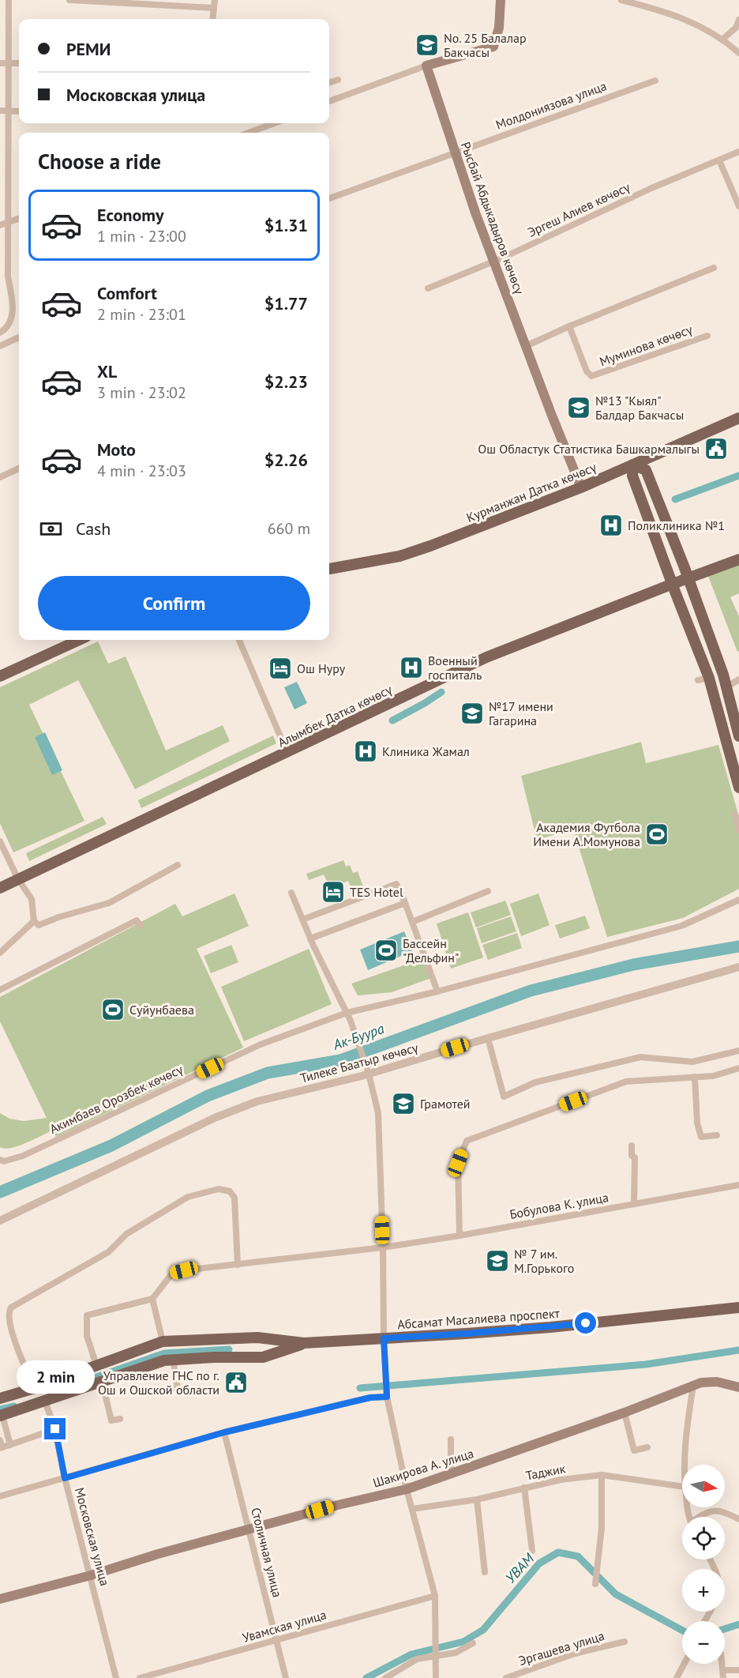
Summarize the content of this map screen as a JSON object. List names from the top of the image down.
{
  "streets": {
    "main road": [
      "Рысбай Абдыкадыров көчөсү",
      "Курманжан Датка көчөсү",
      "Алымбек Датка көчөсү",
      "Абсамат Масалиева проспект",
      "Шакирова А. улица"
    ],
    "street": [
      "Молдониязова улица",
      "Эргеш Алиев көчөсү",
      "Муминова көчөсү",
      "Тилеке Баатыр көчөсү",
      "Акимбаев Орозбек көчөсү",
      "Бобулова К. улица",
      "Таджик",
      "Московская улица",
      "Столичная улица",
      "Увамская улица",
      "Эргашева улица"
    ]
  },
  "crossings": [
    ["Молдониязова улица", "Рысбай Абдыкадыров көчөсү"],
    ["Эргеш Алиев көчөсү", "Рысбай Абдыкадыров көчөсү"],
    ["Рысбай Абдыкадыров көчөсү", "Курманжан Датка көчөсү"],
    ["Абсамат Масалиева проспект", "Московская улица"],
    ["Шакирова А. улица", "Московская улица"],
    ["Шакирова А. улица", "Столичная улица"],
    ["Столичная улица", "Увамская улица"]
  ],
  "water": ["Ак-Буура", "УВАМ"],
  "places": {
    "school or university": [
      "No. 25 Балалар Бакчасы",
      "№13 \"Кыял\" Балдар Бакчасы",
      "№17 имени Гагарина",
      "Грамотей",
      "№ 7 им. М.Горького"
    ],
    "public building": ["Ош Областук Статистика Башкармалыгы", "Управление ГНС по г. Ош и Ошской области"],
    "hospital": ["Поликлиника №1", "Военный госпиталь", "Клиника Жамал"],
    "hotel": ["Ош Нуру", "TES Hotel"],
    "sports": ["Академия Футбола Имени А.Момунова", "Бассейн \"Дельфин\"", "Суйунбаева"]
  },
  "north": "right",
  "page": {
    "banner": ["РЕМИ", "Московская улица"],
    "heading": "Choose a ride",
    "list": [
      {
        "name": "Economy",
        "note": "1 min · 23:00",
        "value": "$1.31"
      },
      {
        "name": "Comfort",
        "note": "2 min · 23:01",
        "value": "$1.77"
      },
      {
        "name": "XL",
        "note": "3 min · 23:02",
        "value": "$2.23"
      },
      {
        "name": "Moto",
        "note": "4 min · 23:03",
        "value": "$2.26"
      }
    ],
    "pay": ["Cash", "660 m"],
    "buttons": "Confirm",
    "bubble": "2 min",
    "map_buttons": ["+", "−"]
  }
}
